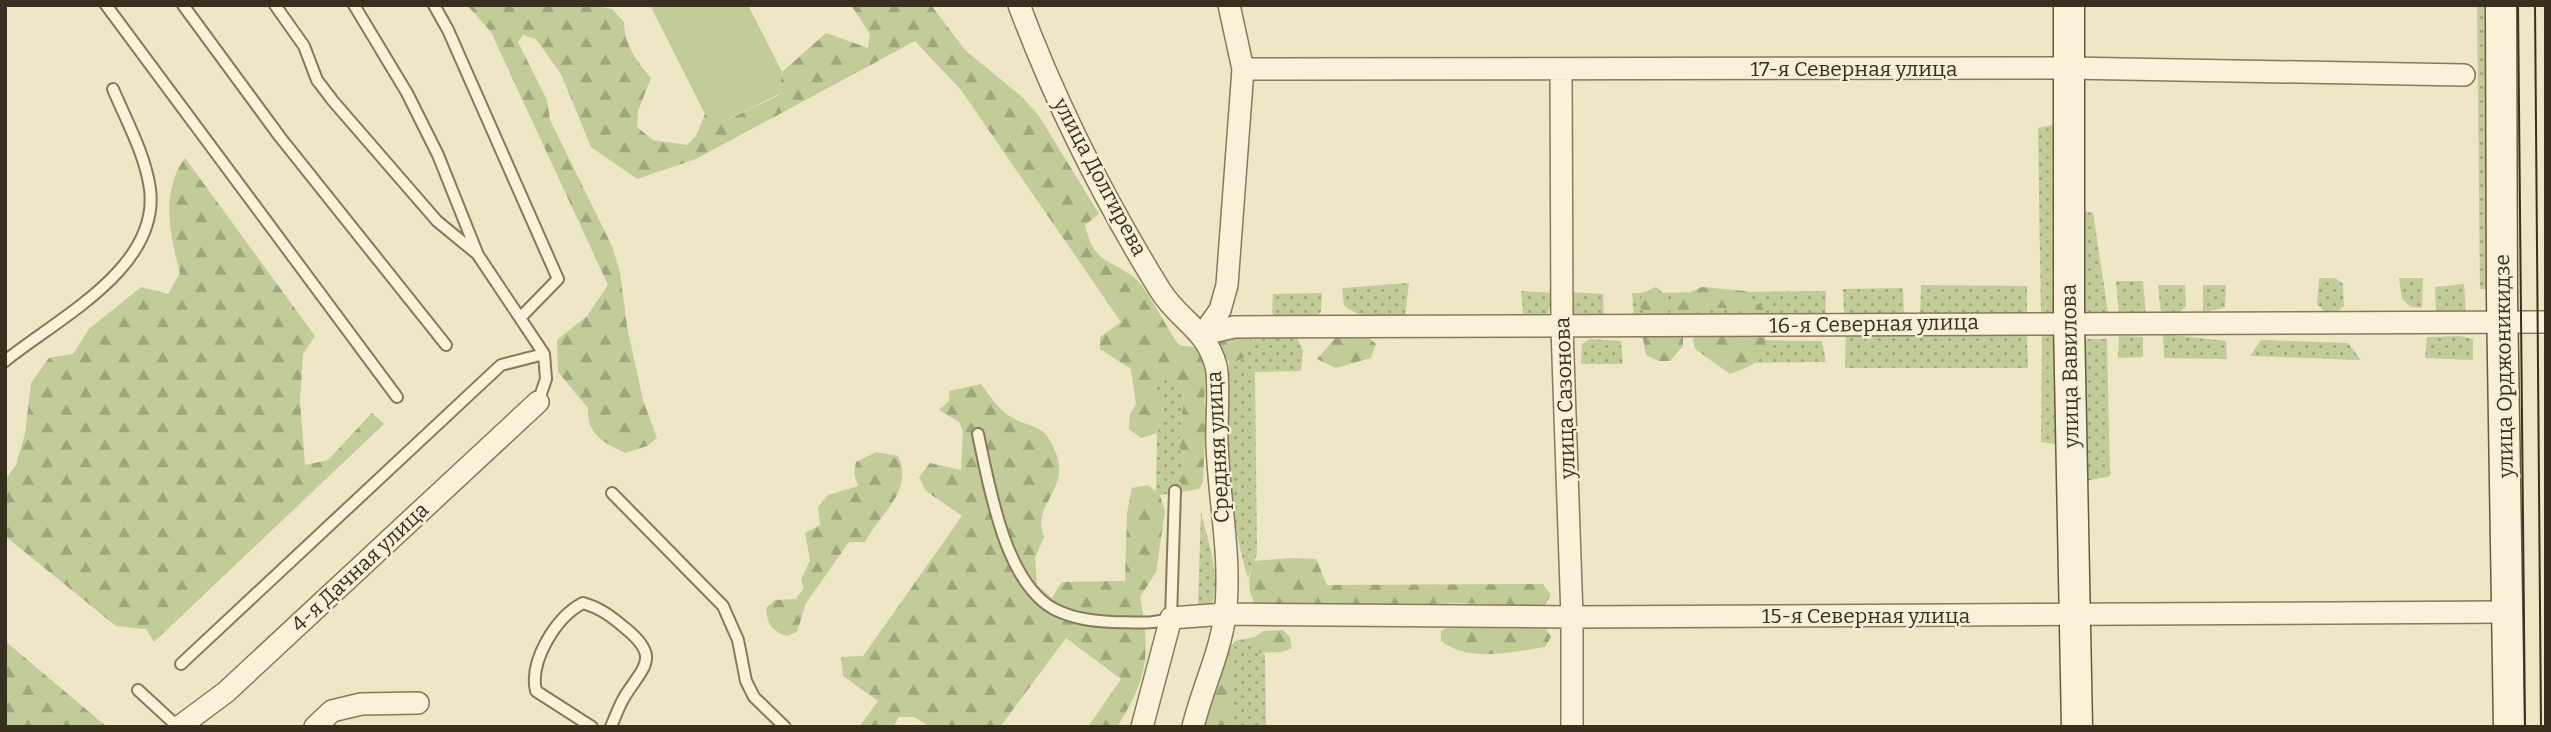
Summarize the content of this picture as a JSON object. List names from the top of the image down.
{
  "streets": {
    "street": [
      "17-я Северная улица",
      "улица Долгирева",
      "16-я Северная улица",
      "улица Вавилова",
      "улица Орджоникидзе",
      "улица Сазонова",
      "Средняя улица",
      "4-я Дачная улица",
      "15-я Северная улица"
    ]
  },
  "crossings": [
    ["17-я Северная улица", "улица Вавилова"],
    ["17-я Северная улица", "улица Сазонова"],
    ["улица Долгирева", "16-я Северная улица"],
    ["улица Долгирева", "Средняя улица"],
    ["16-я Северная улица", "улица Вавилова"],
    ["16-я Северная улица", "улица Орджоникидзе"],
    ["16-я Северная улица", "улица Сазонова"],
    ["16-я Северная улица", "Средняя улица"],
    ["улица Вавилова", "15-я Северная улица"],
    ["улица Орджоникидзе", "15-я Северная улица"],
    ["улица Сазонова", "15-я Северная улица"],
    ["Средняя улица", "15-я Северная улица"]
  ]
}
